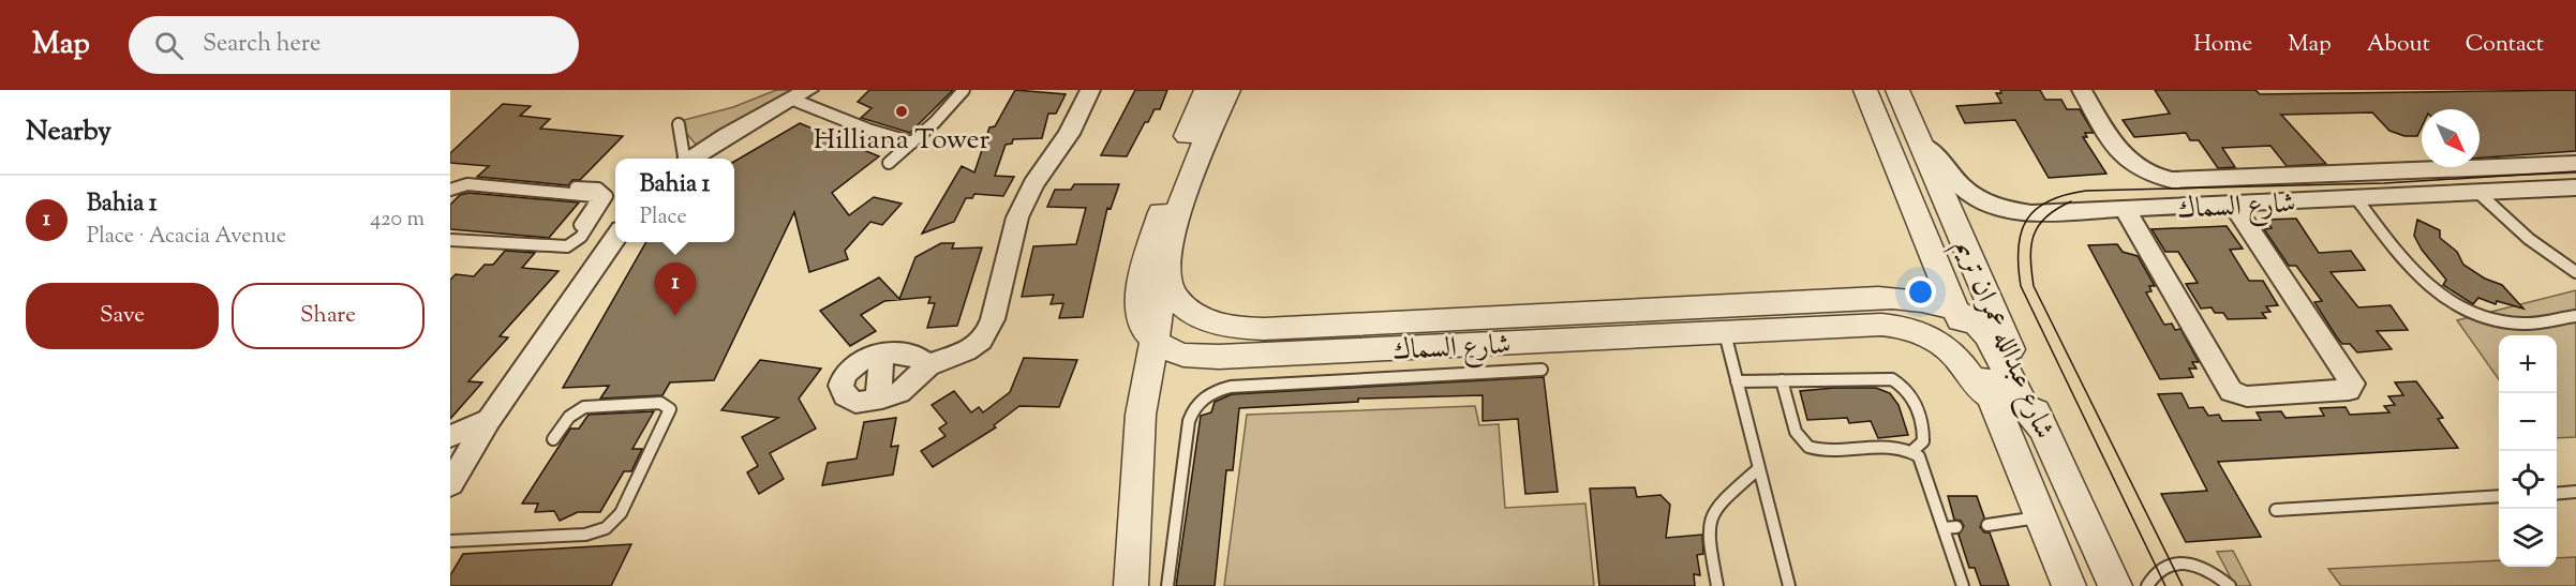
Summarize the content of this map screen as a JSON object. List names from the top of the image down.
{
  "streets": {
    "street": ["شارع السماك", "شارع عبدالله عمران تريم"]
  },
  "crossings": [
    ["شارع السماك", "شارع عبدالله عمران تريم"]
  ],
  "places": ["Hilliana Tower"],
  "north": "bottom right",
  "page": {
    "header": "Map",
    "search": "Search here",
    "nav": [
      "Home",
      "Map",
      "About",
      "Contact"
    ],
    "heading": "Nearby",
    "popup": ["Bahia 1", "Place"],
    "list": [
      {
        "mark": "1",
        "name": "Bahia 1",
        "note": "Place · Acacia Avenue",
        "value": "420 m"
      }
    ],
    "pins": "1",
    "buttons": ["Save", "Share"],
    "map_buttons": ["+", "−"]
  }
}
